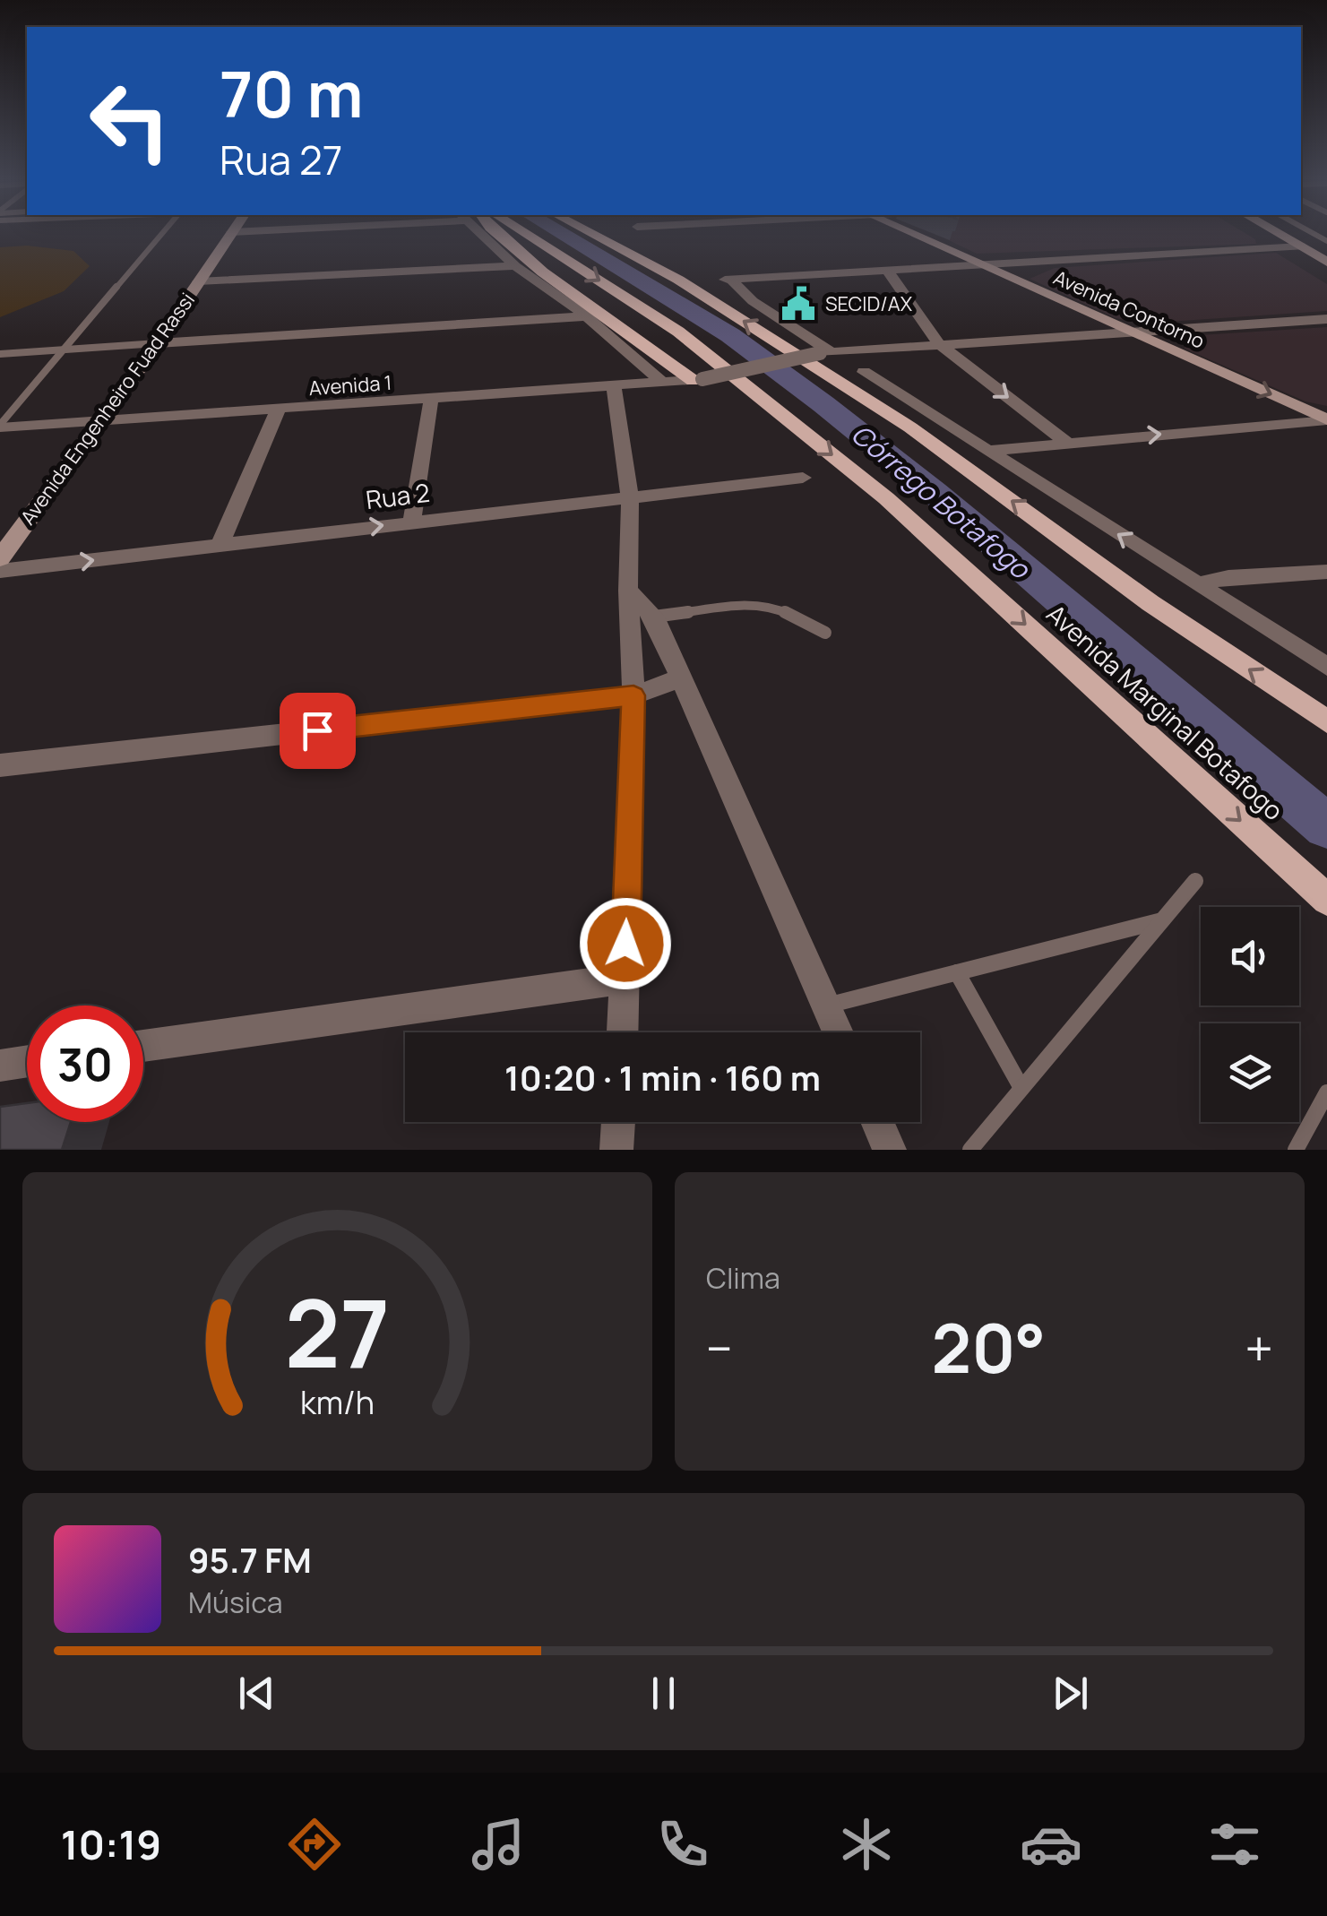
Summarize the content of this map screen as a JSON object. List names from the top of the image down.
{
  "streets": {
    "main road": ["Avenida Contorno", "Avenida Engenheiro Fuad Rassi", "Avenida Marginal Botafogo"],
    "street": ["Avenida 1", "Rua 2"]
  },
  "crossings": [
    ["Avenida Contorno", "Avenida 1"],
    ["Avenida 1", "Avenida Engenheiro Fuad Rassi"]
  ],
  "one_way": ["Avenida Contorno", "Rua 2"],
  "water": ["Córrego Botafogo"],
  "places": {
    "public building": ["SECID/AX"]
  },
  "page": {
    "turn": ["70 m", "Rua 27"],
    "limit": "30",
    "trip": "10:20 · 1 min · 160 m",
    "tile": "Clima",
    "heat": ["−", "20°", "+"],
    "song": ["95.7 FM", "Música"],
    "tabs": "10:19",
    "gauge": ["27", "km/h"]
  }
}
